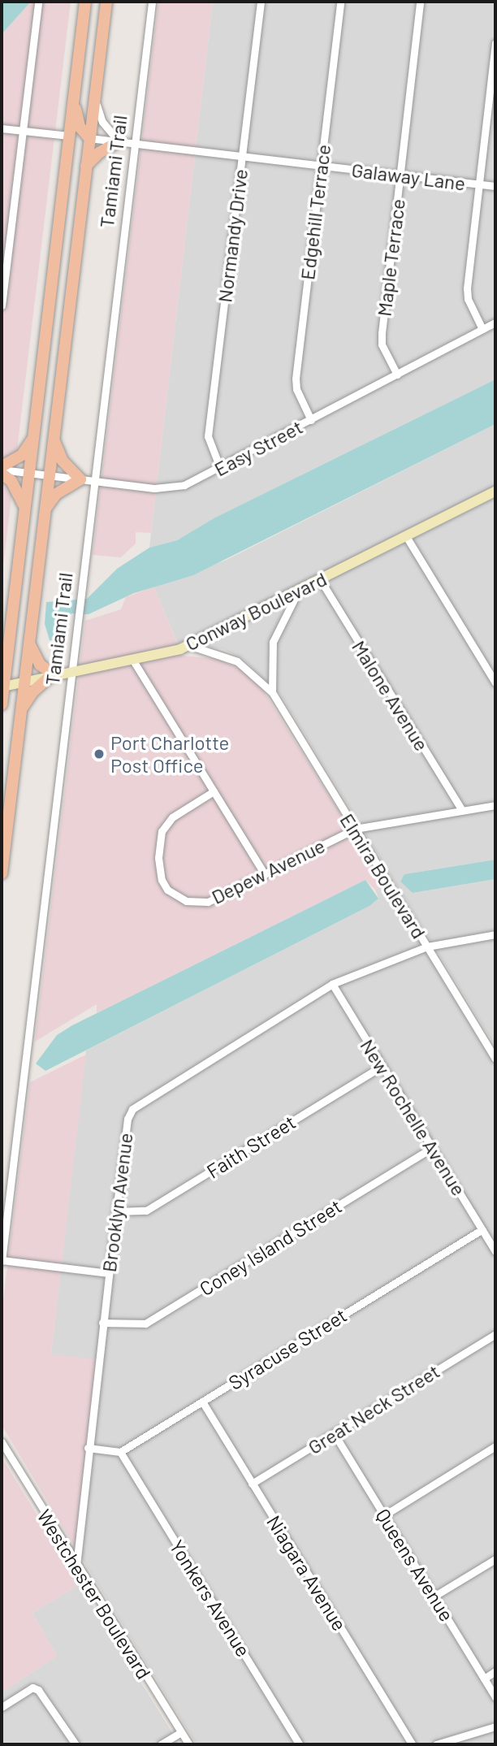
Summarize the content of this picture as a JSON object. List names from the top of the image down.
{
  "streets": {
    "main road": ["Tamiami Trail"],
    "street": [
      "Galaway Lane",
      "Edgehill Terrace",
      "Normandy Drive",
      "Maple Terrace",
      "Easy Street",
      "Conway Boulevard",
      "Malone Avenue",
      "Depew Avenue",
      "Elmira Boulevard",
      "New Rochelle Avenue",
      "Faith Street",
      "Brooklyn Avenue",
      "Coney Island Street",
      "Syracuse Street",
      "Great Neck Street",
      "Queens Avenue",
      "Niagara Avenue",
      "Westchester Boulevard",
      "Yonkers Avenue"
    ]
  },
  "crossings": [
    ["Tamiami Trail", "Galaway Lane"],
    ["Tamiami Trail", "Easy Street"],
    ["Tamiami Trail", "Conway Boulevard"],
    ["Galaway Lane", "Edgehill Terrace"],
    ["Galaway Lane", "Normandy Drive"],
    ["Galaway Lane", "Maple Terrace"],
    ["Edgehill Terrace", "Easy Street"],
    ["Normandy Drive", "Easy Street"],
    ["Maple Terrace", "Easy Street"],
    ["Conway Boulevard", "Malone Avenue"],
    ["Conway Boulevard", "Elmira Boulevard"],
    ["Malone Avenue", "Depew Avenue"],
    ["Depew Avenue", "Elmira Boulevard"],
    ["Elmira Boulevard", "Brooklyn Avenue"],
    ["New Rochelle Avenue", "Faith Street"],
    ["New Rochelle Avenue", "Brooklyn Avenue"],
    ["New Rochelle Avenue", "Coney Island Street"],
    ["New Rochelle Avenue", "Syracuse Street"],
    ["Faith Street", "Brooklyn Avenue"],
    ["Brooklyn Avenue", "Coney Island Street"],
    ["Brooklyn Avenue", "Westchester Boulevard"],
    ["Syracuse Street", "Niagara Avenue"],
    ["Syracuse Street", "Yonkers Avenue"],
    ["Great Neck Street", "Queens Avenue"],
    ["Great Neck Street", "Niagara Avenue"]
  ],
  "places": ["Port Charlotte Post Office"]
}
